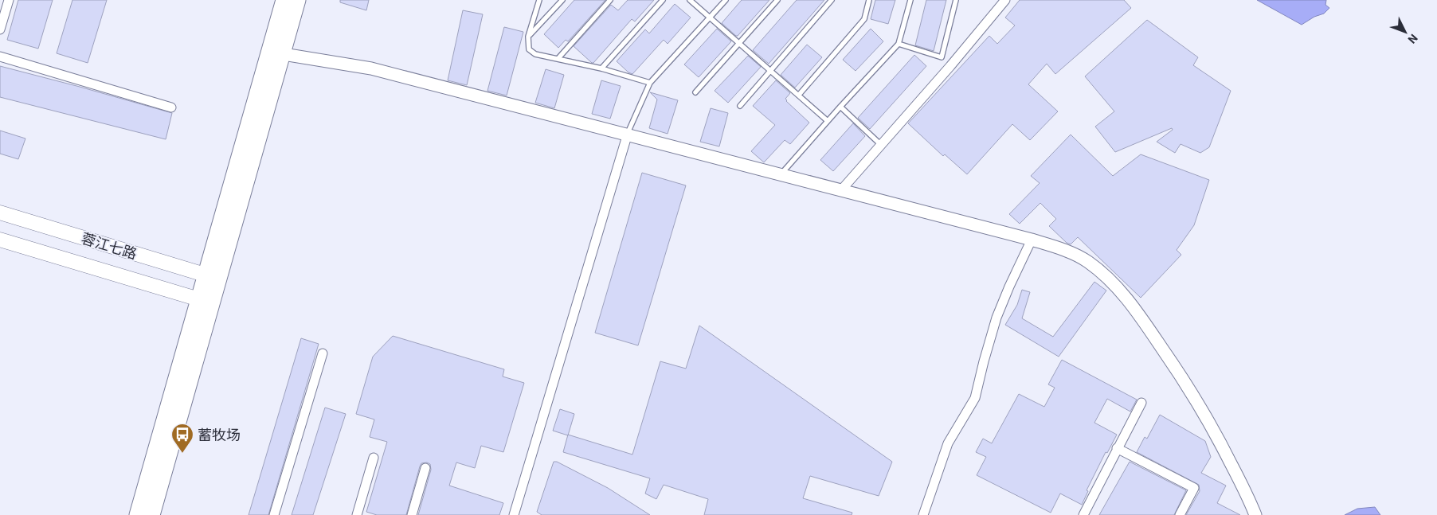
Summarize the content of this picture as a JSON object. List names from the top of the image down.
{
  "streets": {
    "main road": ["蓉江七路"]
  },
  "places": {
    "bus stop": ["蓄牧场"]
  },
  "north": "bottom right"
}
